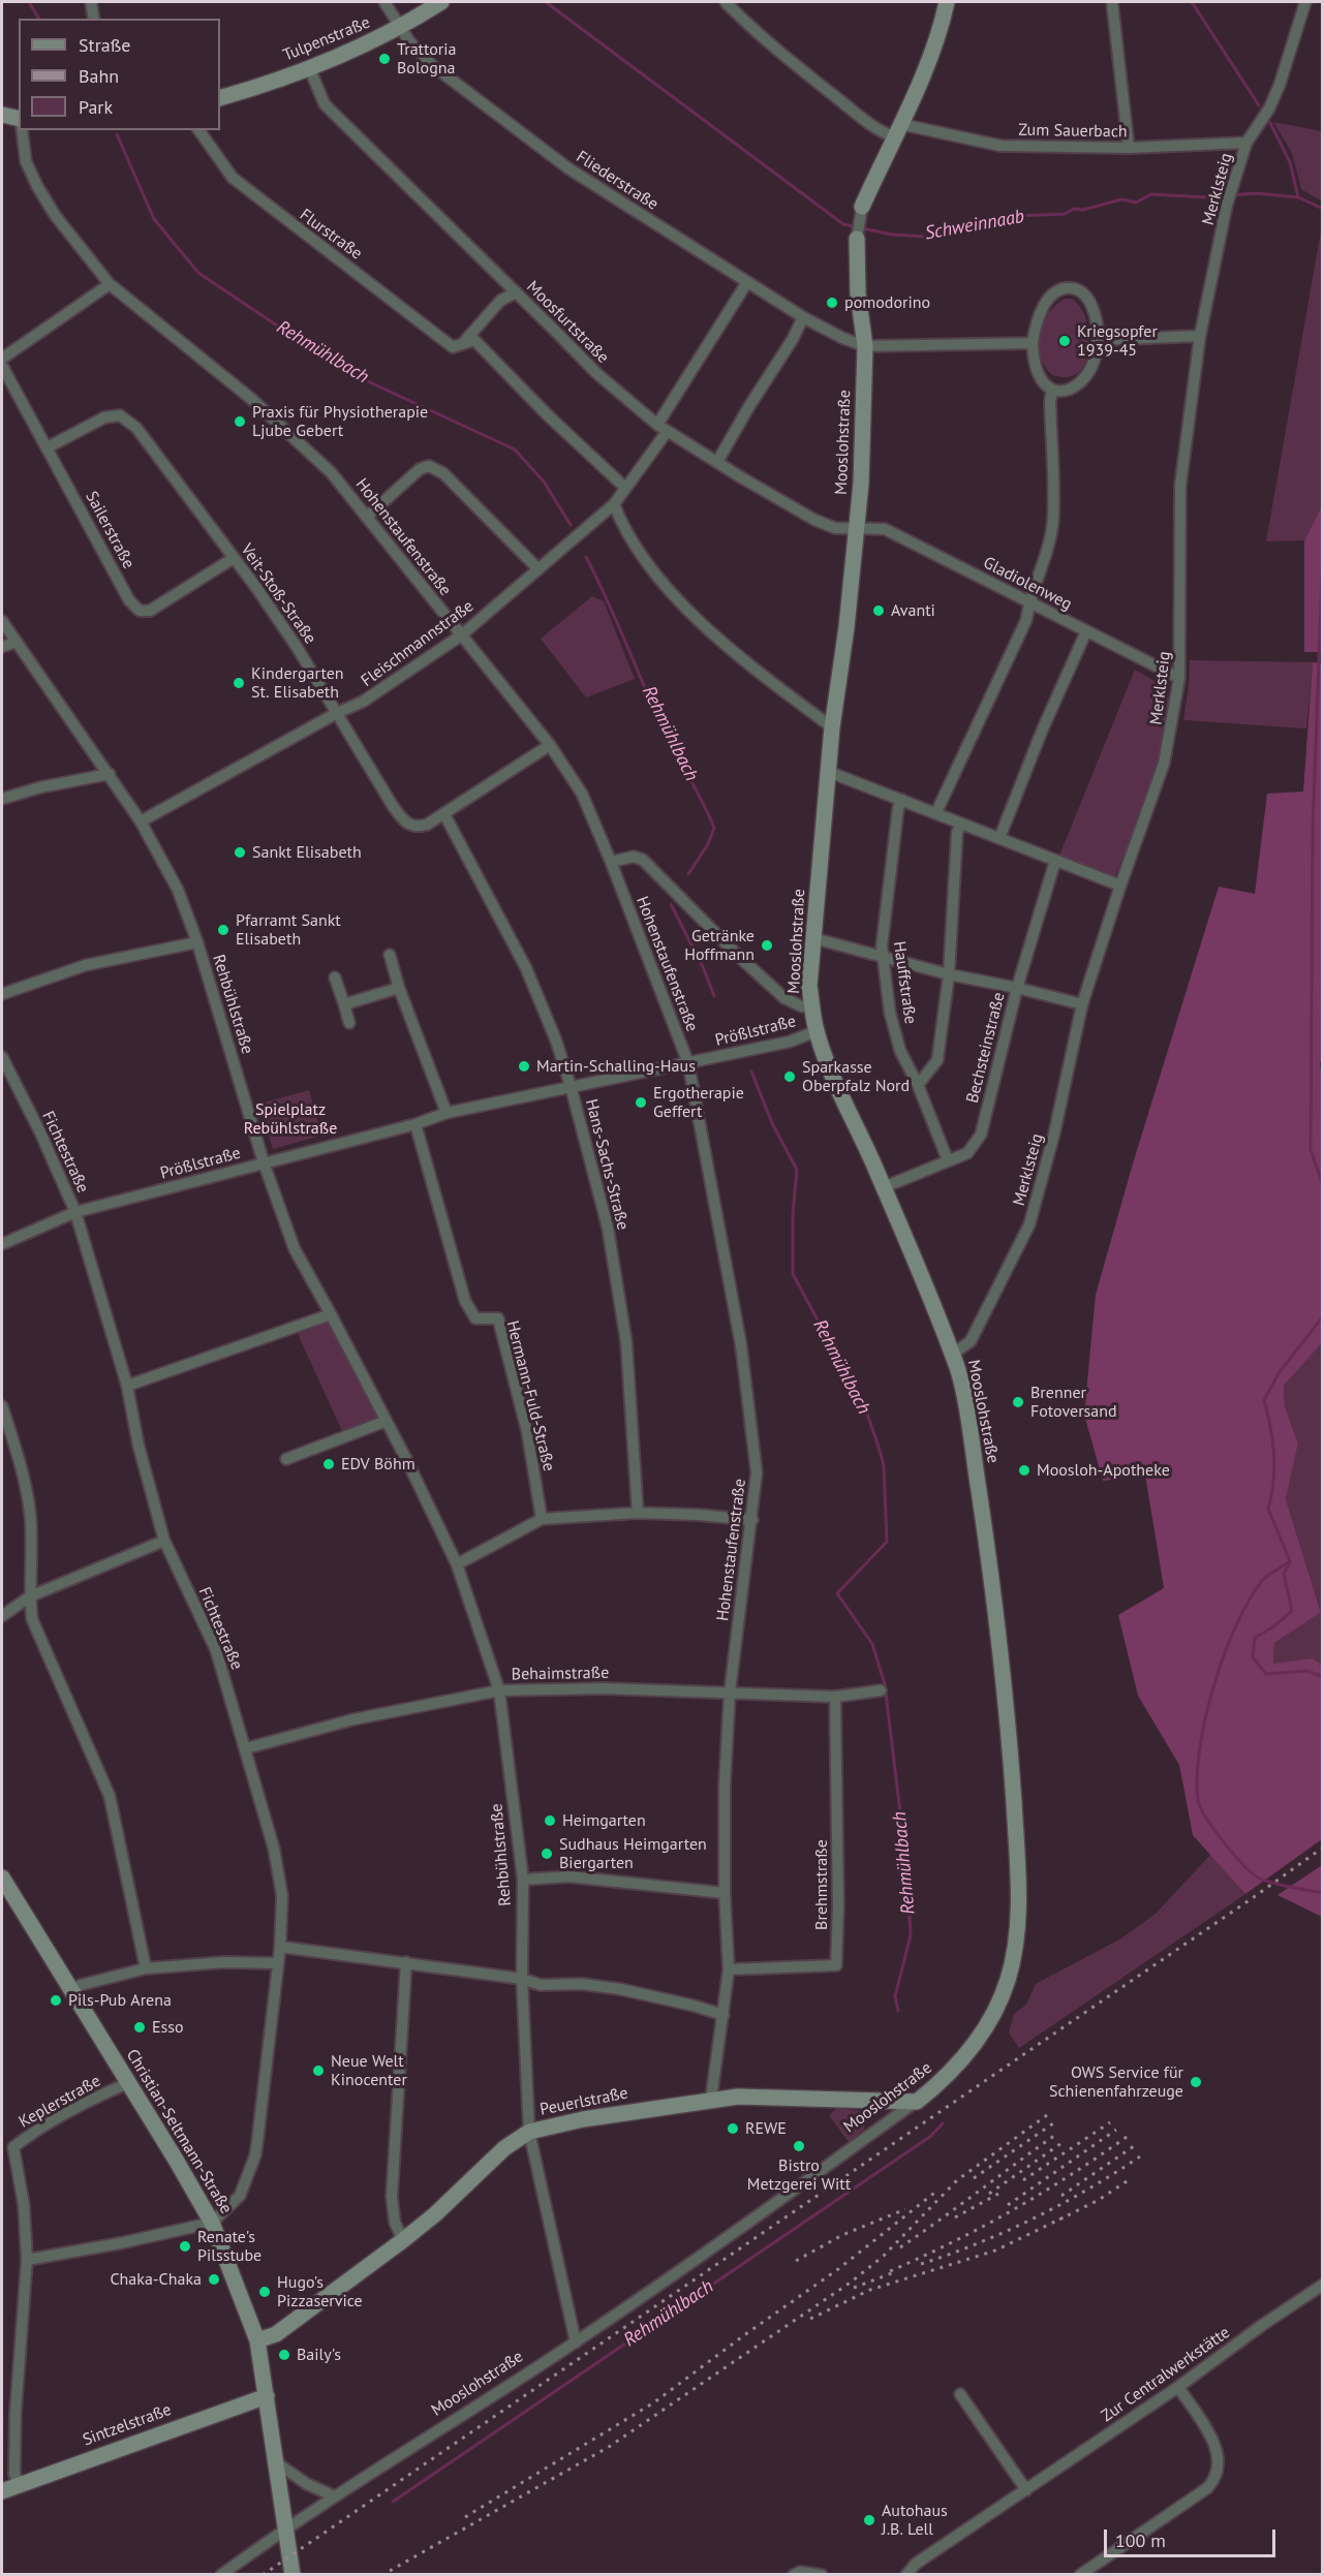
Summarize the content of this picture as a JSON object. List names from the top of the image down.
{
  "streets": {
    "street": [
      "Tulpenstraße",
      "Zum Sauerbach",
      "Fliederstraße",
      "Merklsteig",
      "Flurstraße",
      "Moosfurtstraße",
      "Mooslohstraße",
      "Sailerstraße",
      "Hohenstaufenstraße",
      "Gladiolenweg",
      "Veit-Stoß-Straße",
      "Fleischmannstraße",
      "Hauffstraße",
      "Rehbühlstraße",
      "Prößlstraße",
      "Bechsteinstraße",
      "Fichtestraße",
      "Hans-Sachs-Straße",
      "Hermann-Fuld-Straße",
      "Behaimstraße",
      "Brehmstraße",
      "Keplerstraße",
      "Peuerlstraße",
      "Christian-Seltmann-Straße",
      "Zur Centralwerkstätte",
      "Sintzelstraße"
    ]
  },
  "crossings": [
    ["Tulpenstraße", "Fliederstraße"],
    ["Tulpenstraße", "Moosfurtstraße"],
    ["Zum Sauerbach", "Merklsteig"],
    ["Zum Sauerbach", "Mooslohstraße"],
    ["Fliederstraße", "Mooslohstraße"],
    ["Fliederstraße", "Fleischmannstraße"],
    ["Merklsteig", "Mooslohstraße"],
    ["Merklsteig", "Gladiolenweg"],
    ["Flurstraße", "Fleischmannstraße"],
    ["Moosfurtstraße", "Mooslohstraße"],
    ["Moosfurtstraße", "Gladiolenweg"],
    ["Moosfurtstraße", "Fleischmannstraße"],
    ["Mooslohstraße", "Gladiolenweg"],
    ["Mooslohstraße", "Rehbühlstraße"],
    ["Mooslohstraße", "Prößlstraße"],
    ["Mooslohstraße", "Bechsteinstraße"],
    ["Mooslohstraße", "Peuerlstraße"],
    ["Mooslohstraße", "Christian-Seltmann-Straße"],
    ["Sailerstraße", "Veit-Stoß-Straße"],
    ["Hohenstaufenstraße", "Veit-Stoß-Straße"],
    ["Hohenstaufenstraße", "Fleischmannstraße"],
    ["Hohenstaufenstraße", "Prößlstraße"],
    ["Hohenstaufenstraße", "Behaimstraße"],
    ["Hohenstaufenstraße", "Brehmstraße"],
    ["Hohenstaufenstraße", "Peuerlstraße"],
    ["Veit-Stoß-Straße", "Fleischmannstraße"],
    ["Veit-Stoß-Straße", "Hans-Sachs-Straße"],
    ["Fleischmannstraße", "Rehbühlstraße"],
    ["Hauffstraße", "Bechsteinstraße"],
    ["Rehbühlstraße", "Prößlstraße"],
    ["Rehbühlstraße", "Behaimstraße"],
    ["Rehbühlstraße", "Peuerlstraße"],
    ["Prößlstraße", "Fichtestraße"],
    ["Prößlstraße", "Hans-Sachs-Straße"],
    ["Prößlstraße", "Hermann-Fuld-Straße"],
    ["Fichtestraße", "Behaimstraße"],
    ["Fichtestraße", "Christian-Seltmann-Straße"],
    ["Behaimstraße", "Brehmstraße"],
    ["Keplerstraße", "Christian-Seltmann-Straße"],
    ["Keplerstraße", "Sintzelstraße"],
    ["Peuerlstraße", "Christian-Seltmann-Straße"],
    ["Christian-Seltmann-Straße", "Sintzelstraße"]
  ],
  "water": ["Schweinnaab", "Rehmühlbach"],
  "parks": ["Spielplatz Rebühlstraße"],
  "places": [
    "Trattoria Bologna",
    "pomodorino",
    "Kriegsopfer 1939-45",
    "Praxis für Physiotherapie Ljube Gebert",
    "Avanti",
    "Kindergarten St. Elisabeth",
    "Sankt Elisabeth",
    "Pfarramt Sankt Elisabeth",
    "Getränke Hoffmann",
    "Martin-Schalling-Haus",
    "Sparkasse Oberpfalz Nord",
    "Ergotherapie Geffert",
    "Brenner Fotoversand",
    "EDV Böhm",
    "Moosloh-Apotheke",
    "Heimgarten",
    "Sudhaus Heimgarten Biergarten",
    "Pils-Pub Arena",
    "Esso",
    "Neue Welt Kinocenter",
    "OWS Service für Schienenfahrzeuge",
    "REWE",
    "Bistro Metzgerei Witt",
    "Renate's Pilsstube",
    "Chaka-Chaka",
    "Hugo's Pizzaservice",
    "Baily's",
    "Autohaus J.B. Lell"
  ],
  "legend": ["Straße", "Bahn", "Park"],
  "scale_bar": "100 m"
}
